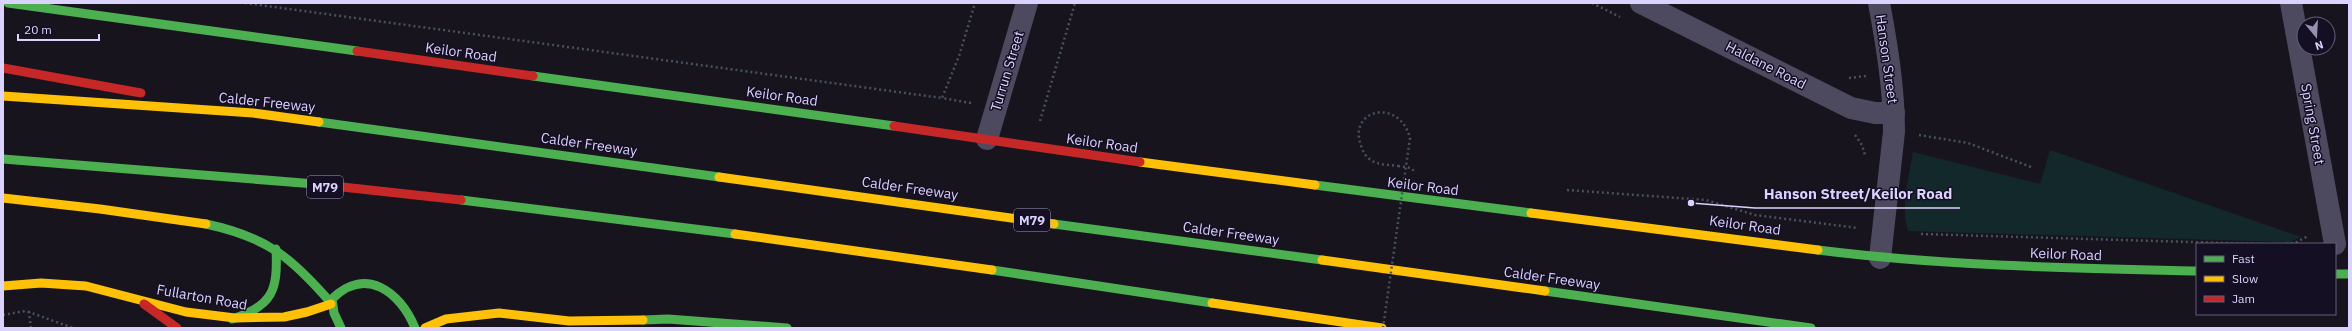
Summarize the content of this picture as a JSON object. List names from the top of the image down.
{
  "streets": {
    "main road": [
      "Keilor Road",
      "Calder Freeway",
      "M79",
      "Fullarton Road"
    ],
    "street": [
      "Hanson Street",
      "Haldane Road",
      "Turrun Street",
      "Spring Street"
    ]
  },
  "crossings": [
    ["Keilor Road", "Hanson Street"],
    ["Keilor Road", "Turrun Street"],
    ["Hanson Street", "Haldane Road"]
  ],
  "places": ["Hanson Street/Keilor Road"],
  "legend": ["Fast", "Slow", "Jam"],
  "scale_bar": "20 m",
  "north": "bottom"
}
